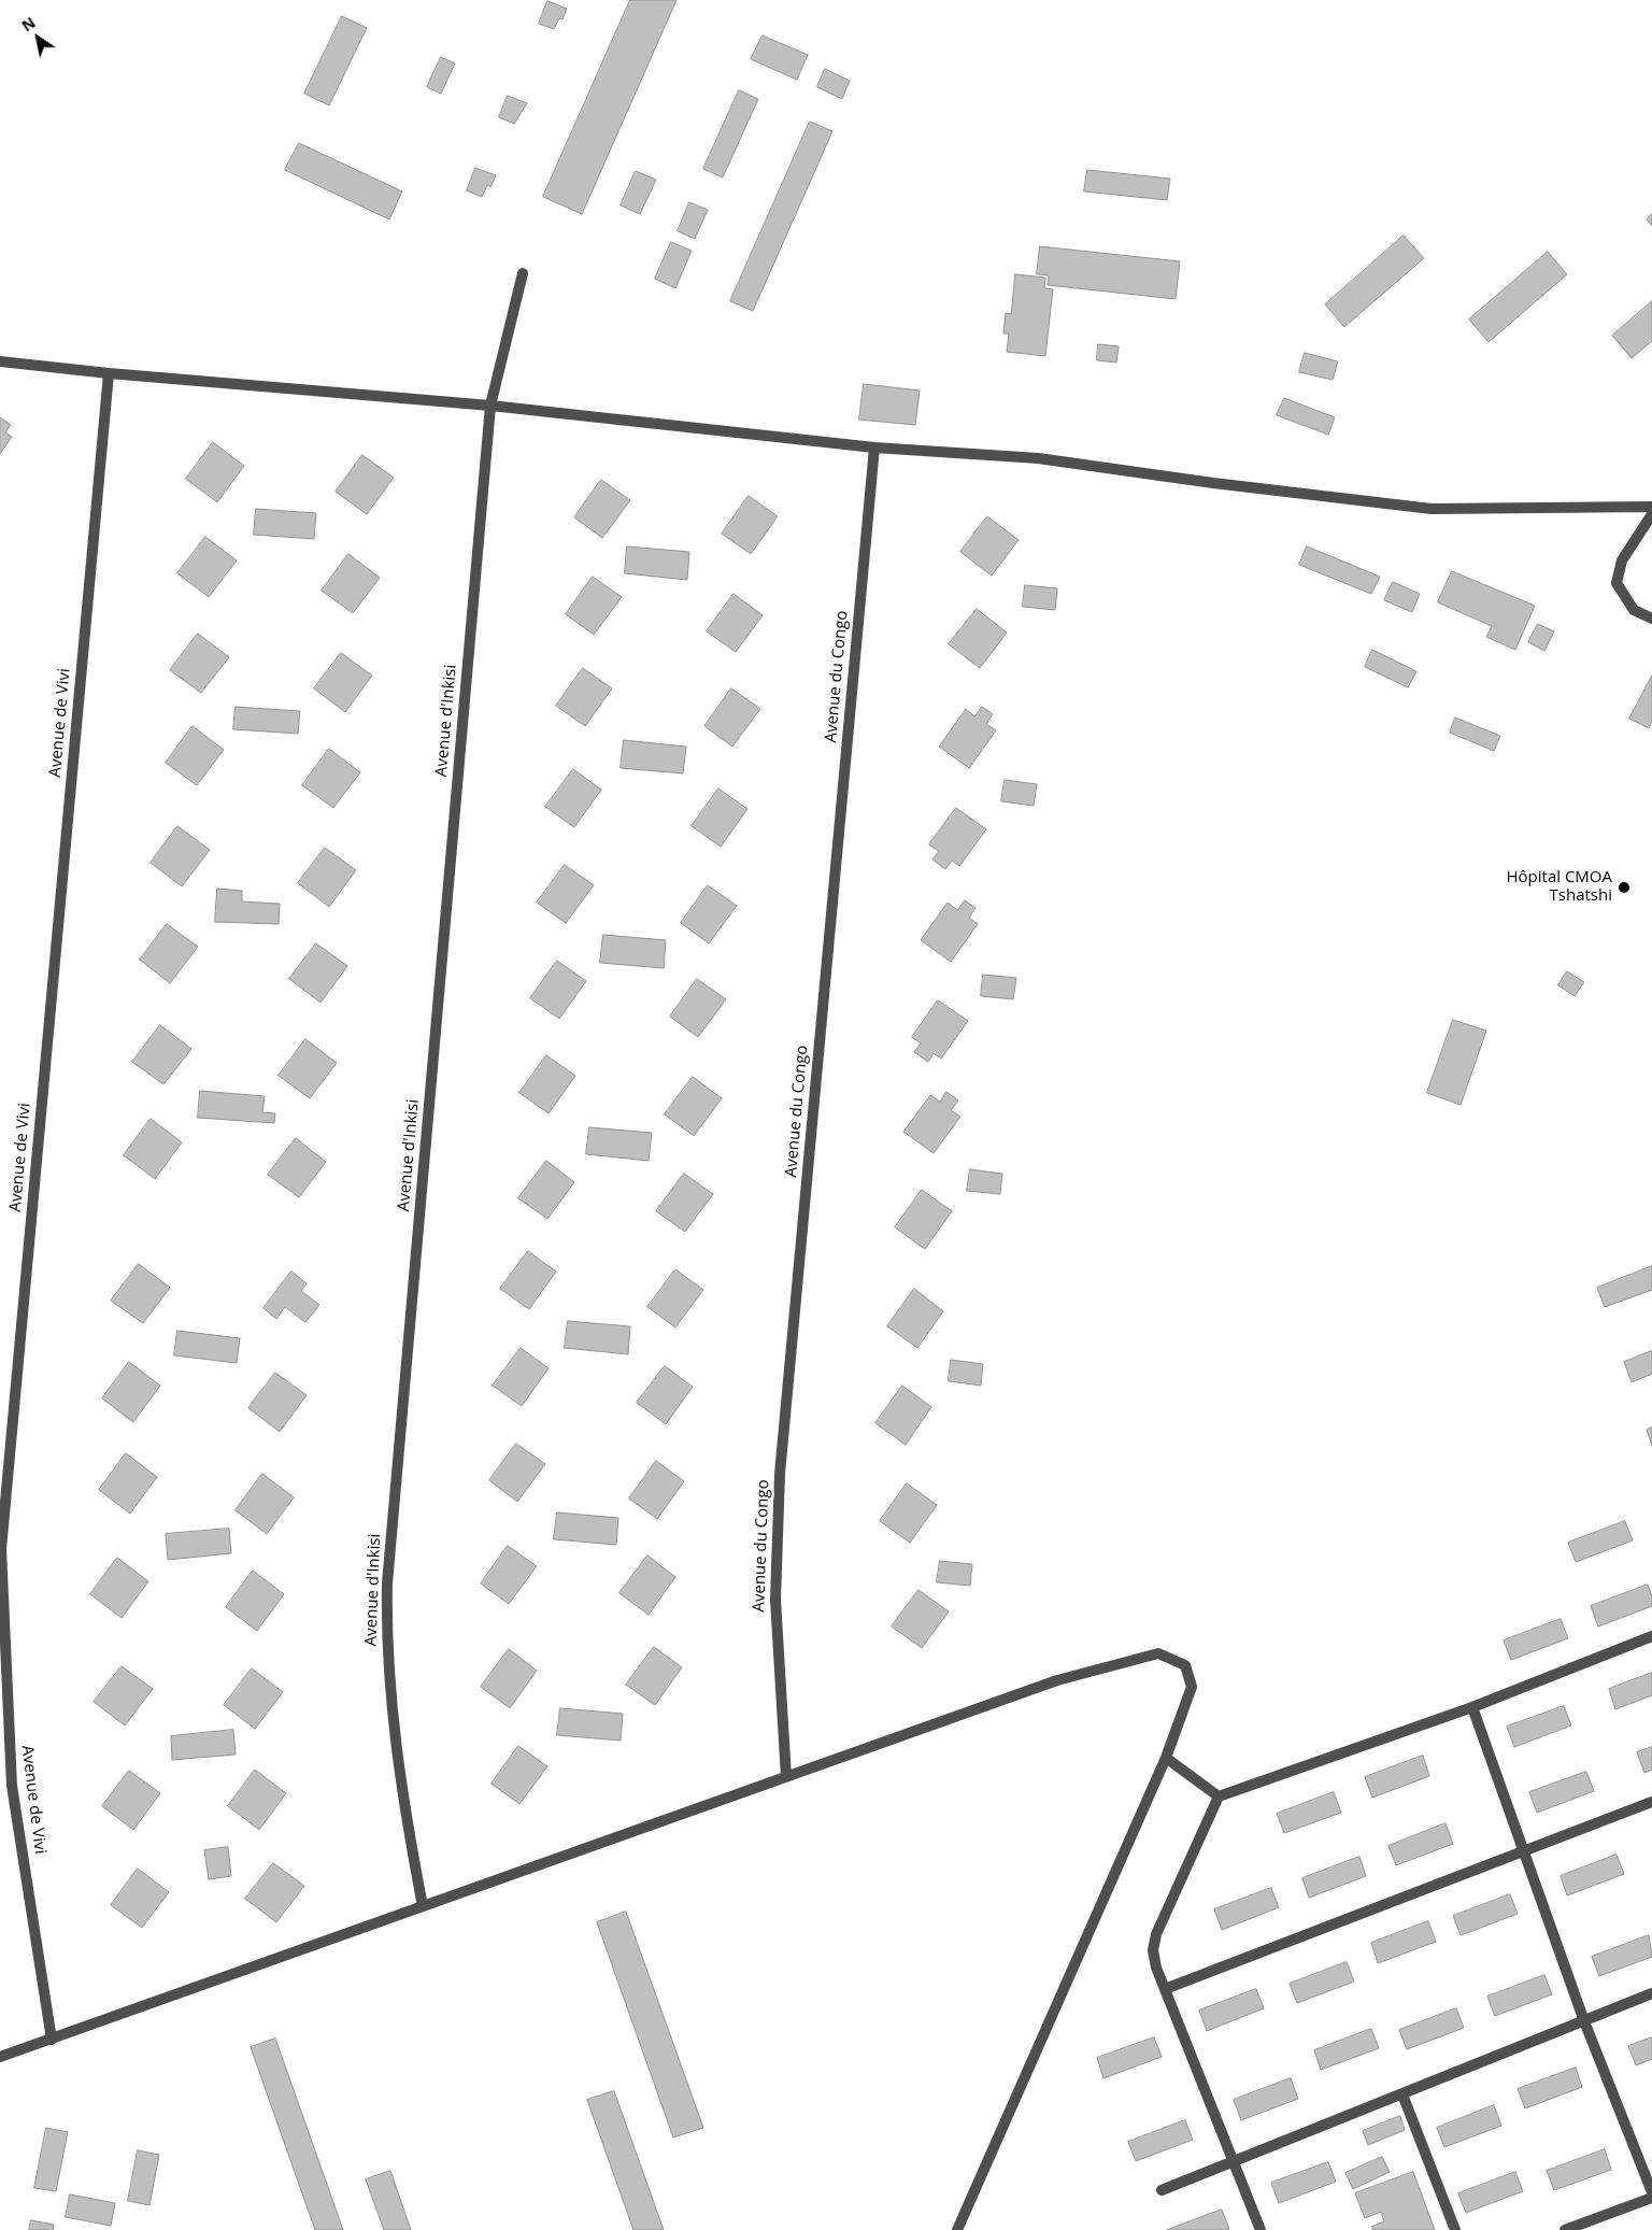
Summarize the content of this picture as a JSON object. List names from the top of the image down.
{
  "streets": {
    "street": ["Avenue du Congo", "Avenue d'Inkisi", "Avenue de Vivi"]
  },
  "places": ["Hôpital CMOA Tshatshi"],
  "north": "top left"
}
